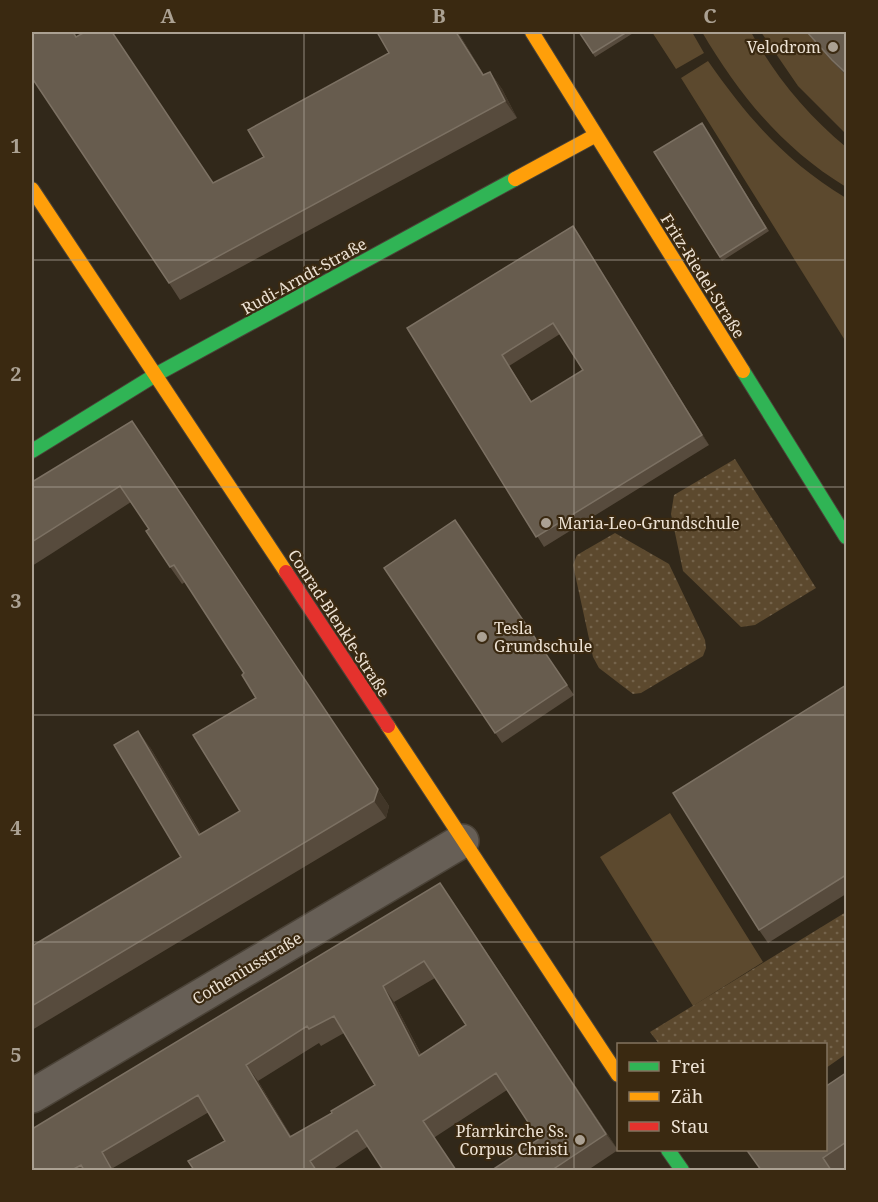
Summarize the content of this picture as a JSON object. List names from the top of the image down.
{
  "streets": {
    "street": [
      "Rudi-Arndt-Straße",
      "Fritz-Riedel-Straße",
      "Conrad-Blenkle-Straße",
      "Cotheniusstraße"
    ]
  },
  "crossings": [
    ["Rudi-Arndt-Straße", "Fritz-Riedel-Straße"],
    ["Rudi-Arndt-Straße", "Conrad-Blenkle-Straße"],
    ["Conrad-Blenkle-Straße", "Cotheniusstraße"]
  ],
  "places": [
    "Velodrom",
    "Maria-Leo-Grundschule",
    "Tesla Grundschule",
    "Pfarrkirche Ss. Corpus Christi"
  ],
  "legend": ["Frei", "Zäh", "Stau"],
  "grid": {
    "columns": ["A", "B", "C"],
    "rows": [
      "1",
      "2",
      "3",
      "4",
      "5"
    ]
  }
}
